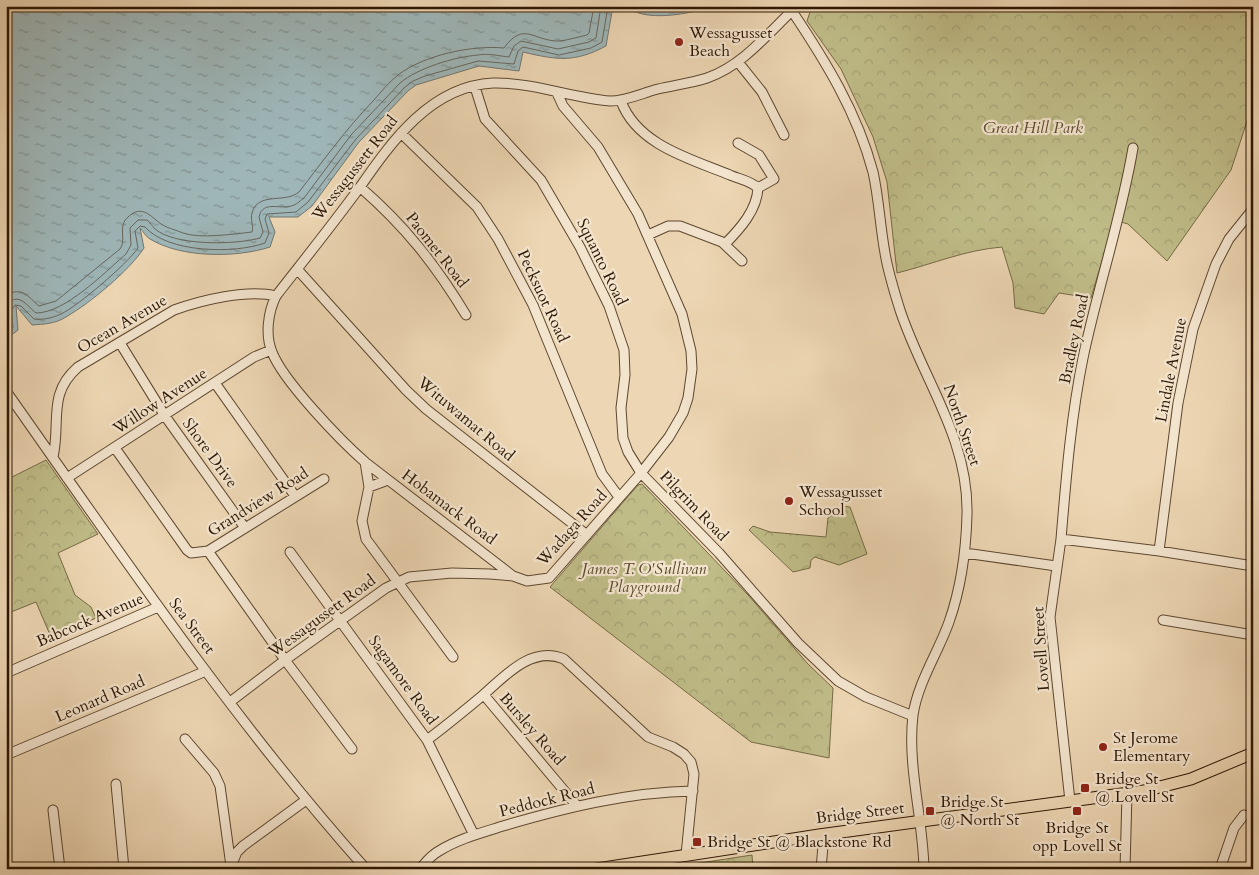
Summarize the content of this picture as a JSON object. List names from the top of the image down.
{
  "streets": {
    "main road": ["Bridge Street"],
    "street": [
      "Wessagussett Road",
      "Paomet Road",
      "Squanto Road",
      "Pecksuot Road",
      "Ocean Avenue",
      "Bradley Road",
      "Lindale Avenue",
      "Willow Avenue",
      "Wituwamat Road",
      "North Street",
      "Shore Drive",
      "Grandview Road",
      "Pilgrim Road",
      "Hobamack Road",
      "Wadaga Road",
      "Babcock Avenue",
      "Sea Street",
      "Lovell Street",
      "Sagamore Road",
      "Leonard Road",
      "Bursley Road",
      "Peddock Road"
    ]
  },
  "crossings": [
    ["Wessagussett Road", "Paomet Road"],
    ["Wessagussett Road", "Squanto Road"],
    ["Wessagussett Road", "Pecksuot Road"],
    ["Wessagussett Road", "Ocean Avenue"],
    ["Wessagussett Road", "Willow Avenue"],
    ["Wessagussett Road", "Wituwamat Road"],
    ["Wessagussett Road", "North Street"],
    ["Wessagussett Road", "Pilgrim Road"],
    ["Wessagussett Road", "Hobamack Road"],
    ["Wessagussett Road", "Wadaga Road"],
    ["Wessagussett Road", "Sea Street"],
    ["Wessagussett Road", "Sagamore Road"],
    ["Squanto Road", "Pilgrim Road"],
    ["Squanto Road", "Wadaga Road"],
    ["Pecksuot Road", "Wadaga Road"],
    ["Ocean Avenue", "Shore Drive"],
    ["Ocean Avenue", "Sea Street"],
    ["Bradley Road", "Lovell Street"],
    ["Willow Avenue", "Shore Drive"],
    ["Willow Avenue", "Sea Street"],
    ["Wituwamat Road", "Wadaga Road"],
    ["North Street", "Pilgrim Road"],
    ["North Street", "Bridge Street"],
    ["Shore Drive", "Grandview Road"],
    ["Pilgrim Road", "Wadaga Road"],
    ["Hobamack Road", "Wadaga Road"],
    ["Babcock Avenue", "Sea Street"],
    ["Sea Street", "Leonard Road"],
    ["Lovell Street", "Bridge Street"],
    ["Sagamore Road", "Peddock Road"],
    ["Bursley Road", "Peddock Road"]
  ],
  "parks": ["Great Hill Park", "James T. O'Sullivan Playground"],
  "places": {
    "other": ["Wessagusset Beach", "Wessagusset School", "St Jerome Elementary"],
    "transit": [
      "Bridge St @ Lovell St",
      "Bridge St @ North St",
      "Bridge St opp Lovell St",
      "Bridge St @ Blackstone Rd"
    ]
  }
}
